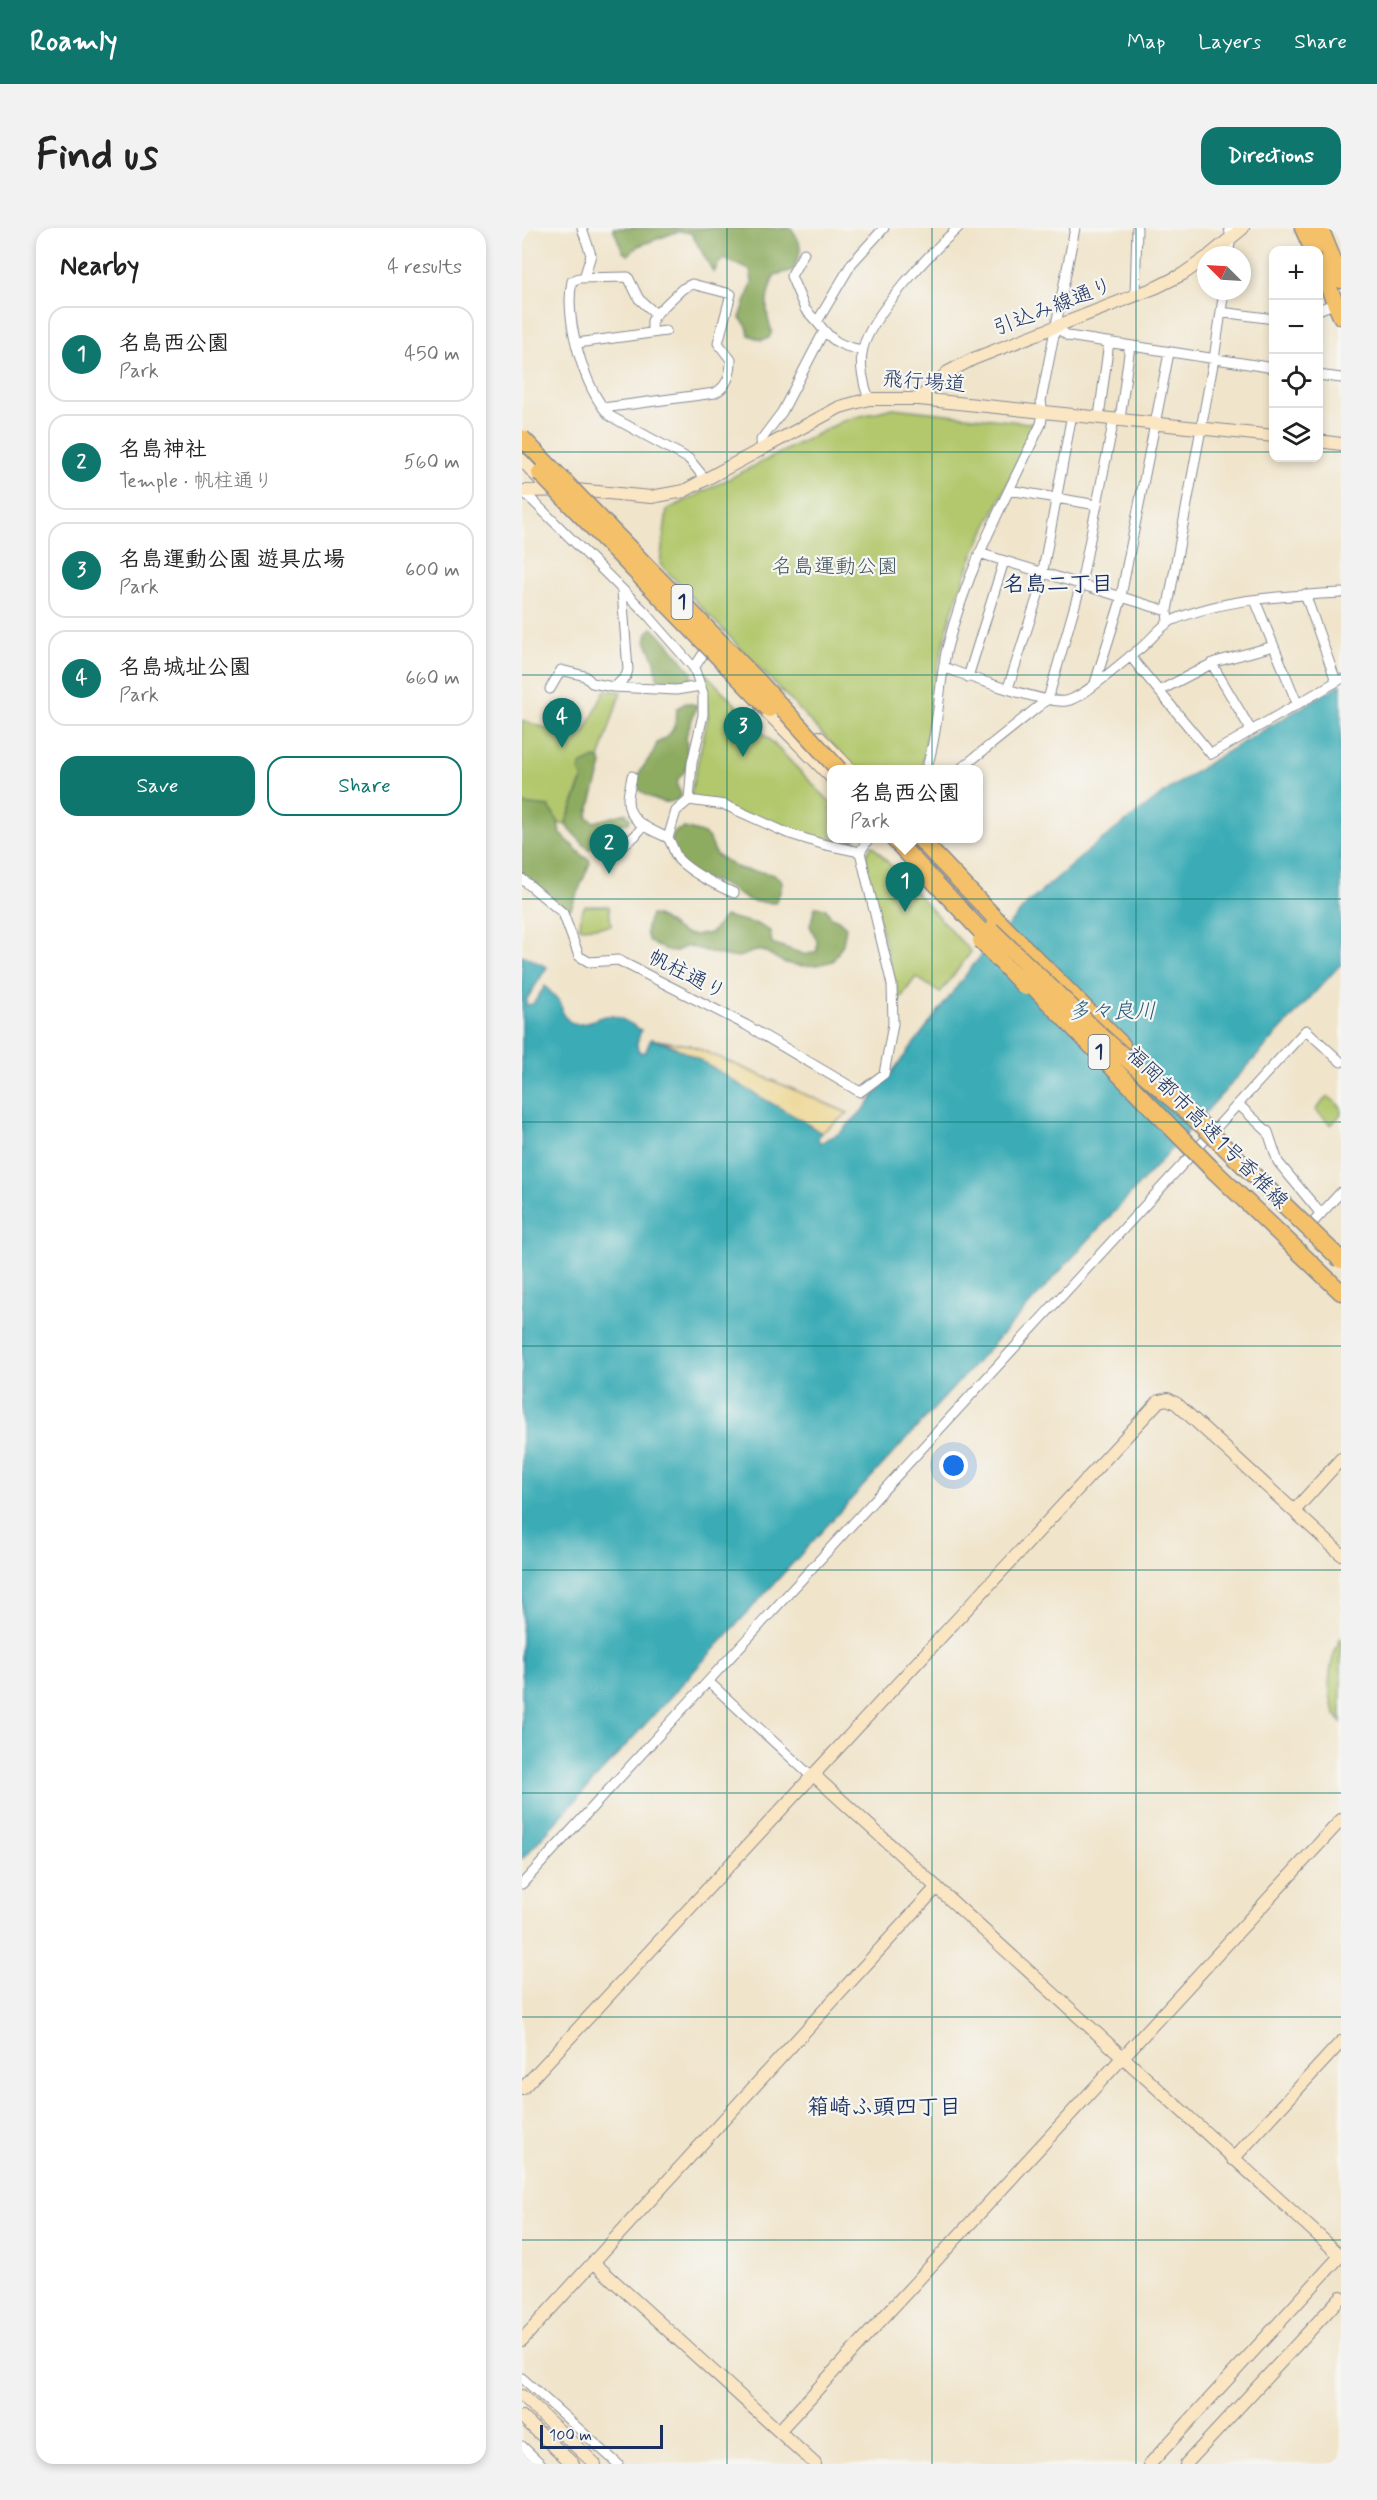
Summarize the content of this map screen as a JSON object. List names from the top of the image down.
{
  "streets": {
    "highway": ["1", "福岡都市高速1号香椎線"],
    "street": ["引込み線通り", "飛行場道", "帆柱通り"]
  },
  "crossings": [
    ["引込み線通り", "飛行場道"]
  ],
  "districts": ["名島二丁目", "箱崎ふ頭四丁目"],
  "water": ["多々良川"],
  "parks": ["名島運動公園"],
  "scale_bar": "100 m",
  "north": "top left",
  "page": {
    "header": "Roamly",
    "nav": ["Map", "Layers", "Share"],
    "buttons": [
      "Directions",
      ["Save", "Share"]
    ],
    "title": "Find us",
    "heading": ["Nearby", "4 results"],
    "map_buttons": ["+", "−"],
    "list": [
      {
        "mark": "1",
        "name": "名島西公園",
        "note": "Park",
        "value": "450 m"
      },
      {
        "mark": "2",
        "name": "名島神社",
        "note": "Temple · 帆柱通り",
        "value": "560 m"
      },
      {
        "mark": "3",
        "name": "名島運動公園 遊具広場",
        "note": "Park",
        "value": "600 m"
      },
      {
        "mark": "4",
        "name": "名島城址公園",
        "note": "Park",
        "value": "660 m"
      }
    ],
    "pins": [
      "4",
      "3",
      "2",
      "1"
    ],
    "popup": ["名島西公園", "Park"],
    "scale": "100 m"
  }
}
